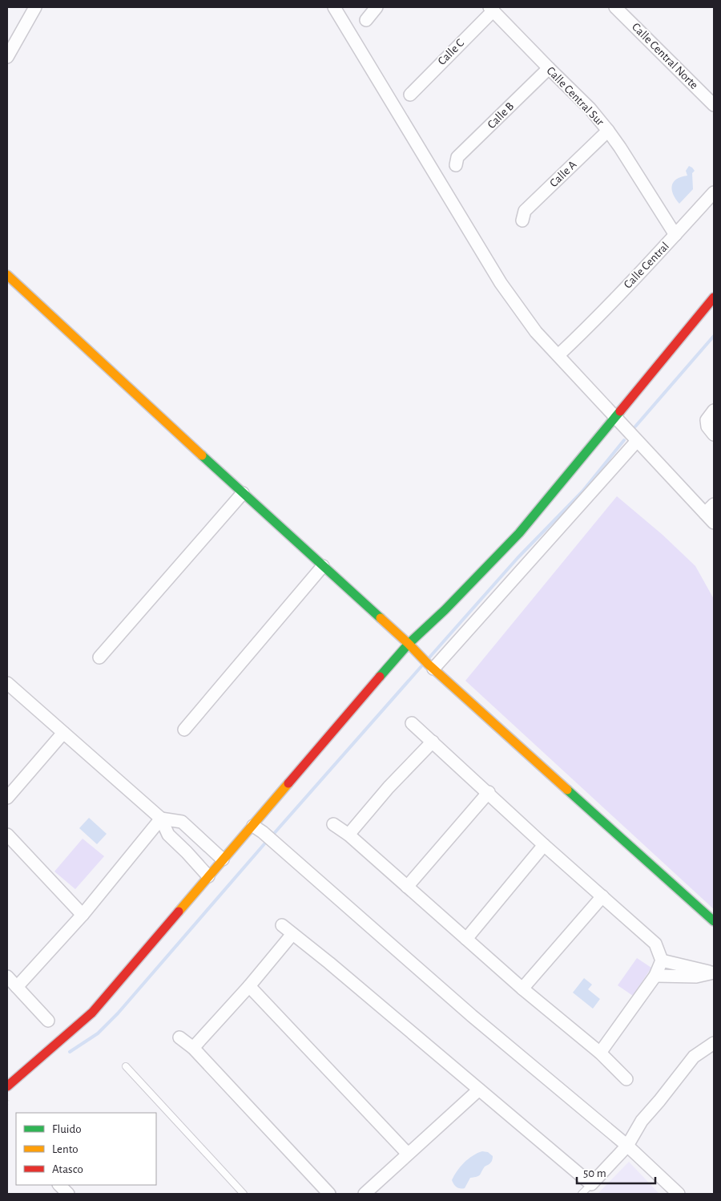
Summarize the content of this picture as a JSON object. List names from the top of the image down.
{
  "streets": {
    "street": [
      "Calle C",
      "Calle Central Norte",
      "Calle Central Sur",
      "Calle B",
      "Calle A",
      "Calle Central"
    ]
  },
  "crossings": [
    ["Calle C", "Calle Central Sur"],
    ["Calle Central Sur", "Calle B"],
    ["Calle Central Sur", "Calle A"],
    ["Calle Central Sur", "Calle Central"]
  ],
  "legend": ["Fluido", "Lento", "Atasco"],
  "scale_bar": "50 m"
}
